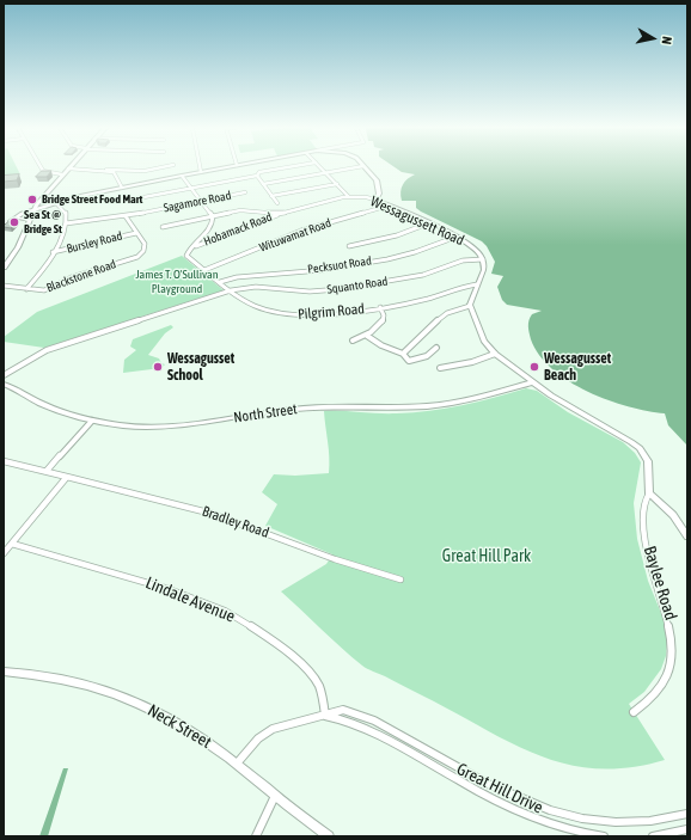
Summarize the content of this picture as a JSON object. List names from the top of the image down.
{
  "streets": {
    "street": [
      "Sagamore Road",
      "Wessagussett Road",
      "Hobamack Road",
      "Wituwamat Road",
      "Bursley Road",
      "Pecksuot Road",
      "Blackstone Road",
      "Squanto Road",
      "Pilgrim Road",
      "North Street",
      "Bradley Road",
      "Baylee Road",
      "Lindale Avenue",
      "Neck Street",
      "Great Hill Drive"
    ]
  },
  "crossings": [
    ["Sagamore Road", "Blackstone Road"],
    ["Wessagussett Road", "Hobamack Road"],
    ["Wessagussett Road", "Wituwamat Road"],
    ["Wessagussett Road", "Pecksuot Road"],
    ["Wessagussett Road", "Squanto Road"],
    ["Hobamack Road", "Pilgrim Road"],
    ["Wituwamat Road", "Pilgrim Road"],
    ["Bursley Road", "Blackstone Road"],
    ["Pecksuot Road", "Pilgrim Road"],
    ["Squanto Road", "Pilgrim Road"],
    ["Lindale Avenue", "Great Hill Drive"],
    ["Neck Street", "Great Hill Drive"]
  ],
  "parks": ["James T. O'Sullivan Playground", "Great Hill Park"],
  "places": [
    "Bridge Street Food Mart",
    "Sea St @ Bridge St",
    "Wessagusset School",
    "Wessagusset Beach"
  ],
  "north": "right"
}
